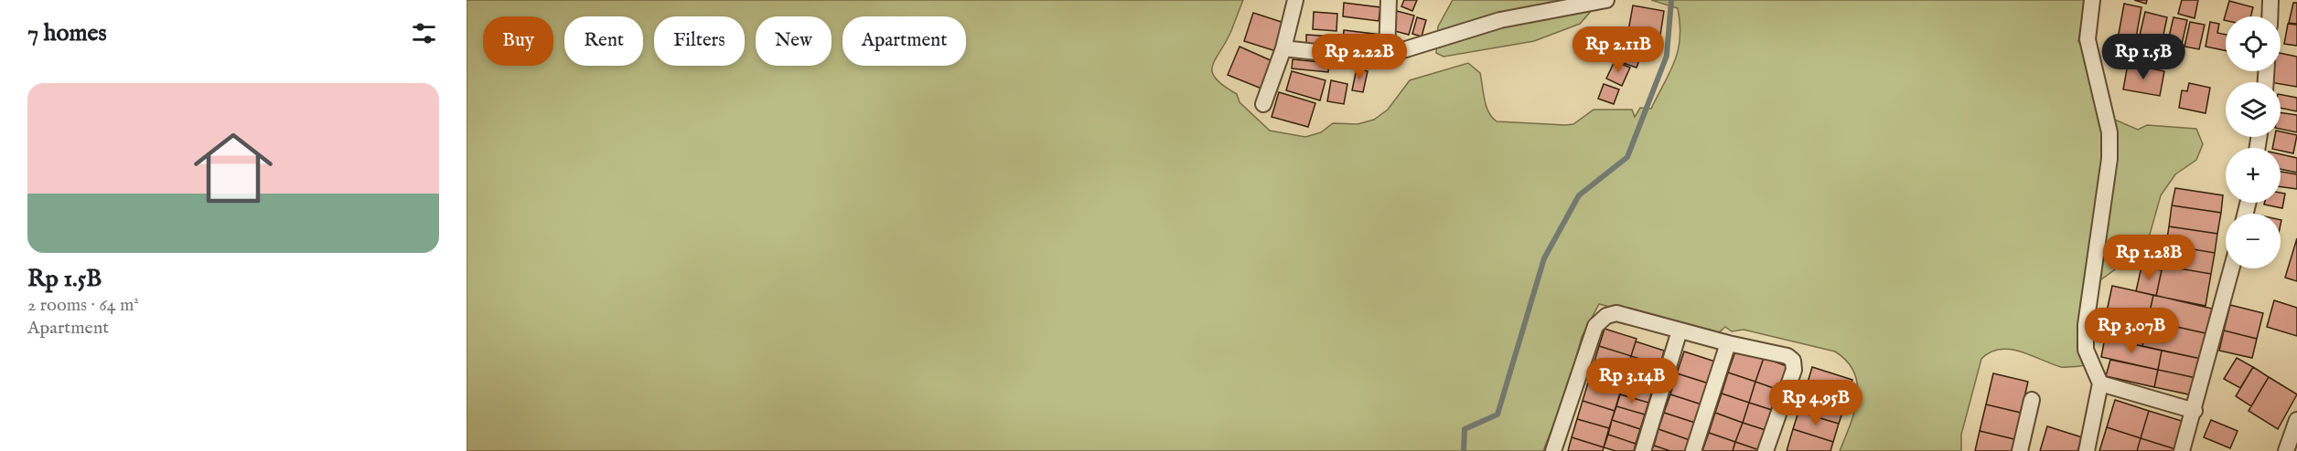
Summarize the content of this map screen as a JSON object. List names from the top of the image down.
{
  "page": {
    "heading": "7 homes",
    "map_buttons": ["+", "−"],
    "chip": [
      "Buy",
      "Rent",
      "Filters",
      "New",
      "Apartment"
    ],
    "price": [
      "Rp 2.11B",
      "Rp 2.22B",
      "Rp 1.5B",
      "Rp 1.28B",
      "Rp 3.07B",
      "Rp 3.14B",
      "Rp 4.95B"
    ],
    "list": [
      {
        "name": "Rp 1.5B",
        "note": "2 rooms · 64 m² · Apartment"
      }
    ]
  }
}
